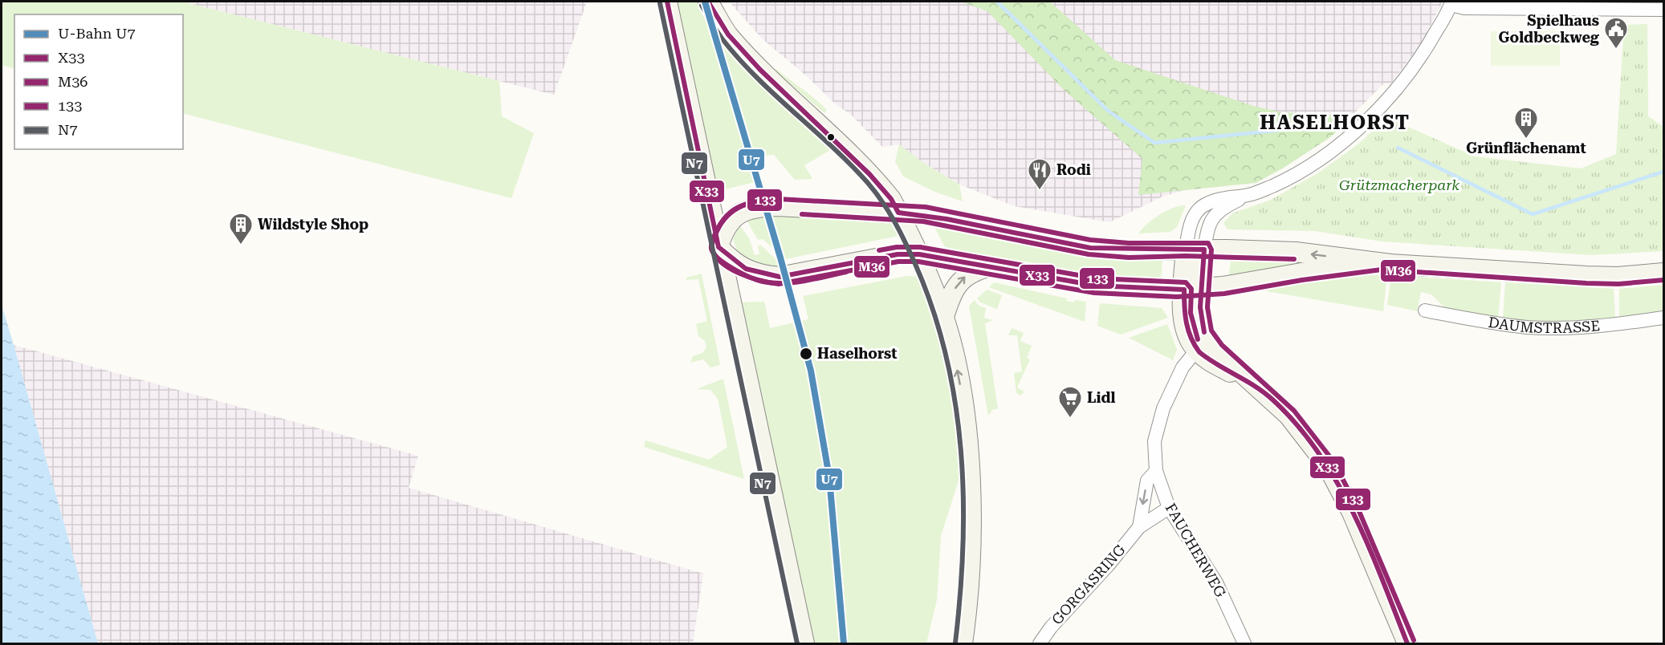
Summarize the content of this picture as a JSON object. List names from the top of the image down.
{
  "streets": {
    "street": ["DAUMSTRASSE", "FAUCHERWEG", "GORGASRING"]
  },
  "crossings": [
    ["FAUCHERWEG", "GORGASRING"]
  ],
  "districts": ["HASELHORST"],
  "parks": ["Grützmacherpark"],
  "places": {
    "public building": ["Spielhaus Goldbeckweg"],
    "building": ["Grünflächenamt", "Wildstyle Shop"],
    "restaurant": ["Rodi"],
    "other": ["Haselhorst"],
    "supermarket": ["Lidl"]
  },
  "lines": [
    "metro line U7",
    "transit line X33",
    "transit line N7",
    "transit line M36",
    "transit line 133"
  ],
  "legend": [
    "U-Bahn U7",
    "X33",
    "M36",
    "133",
    "N7"
  ]
}
